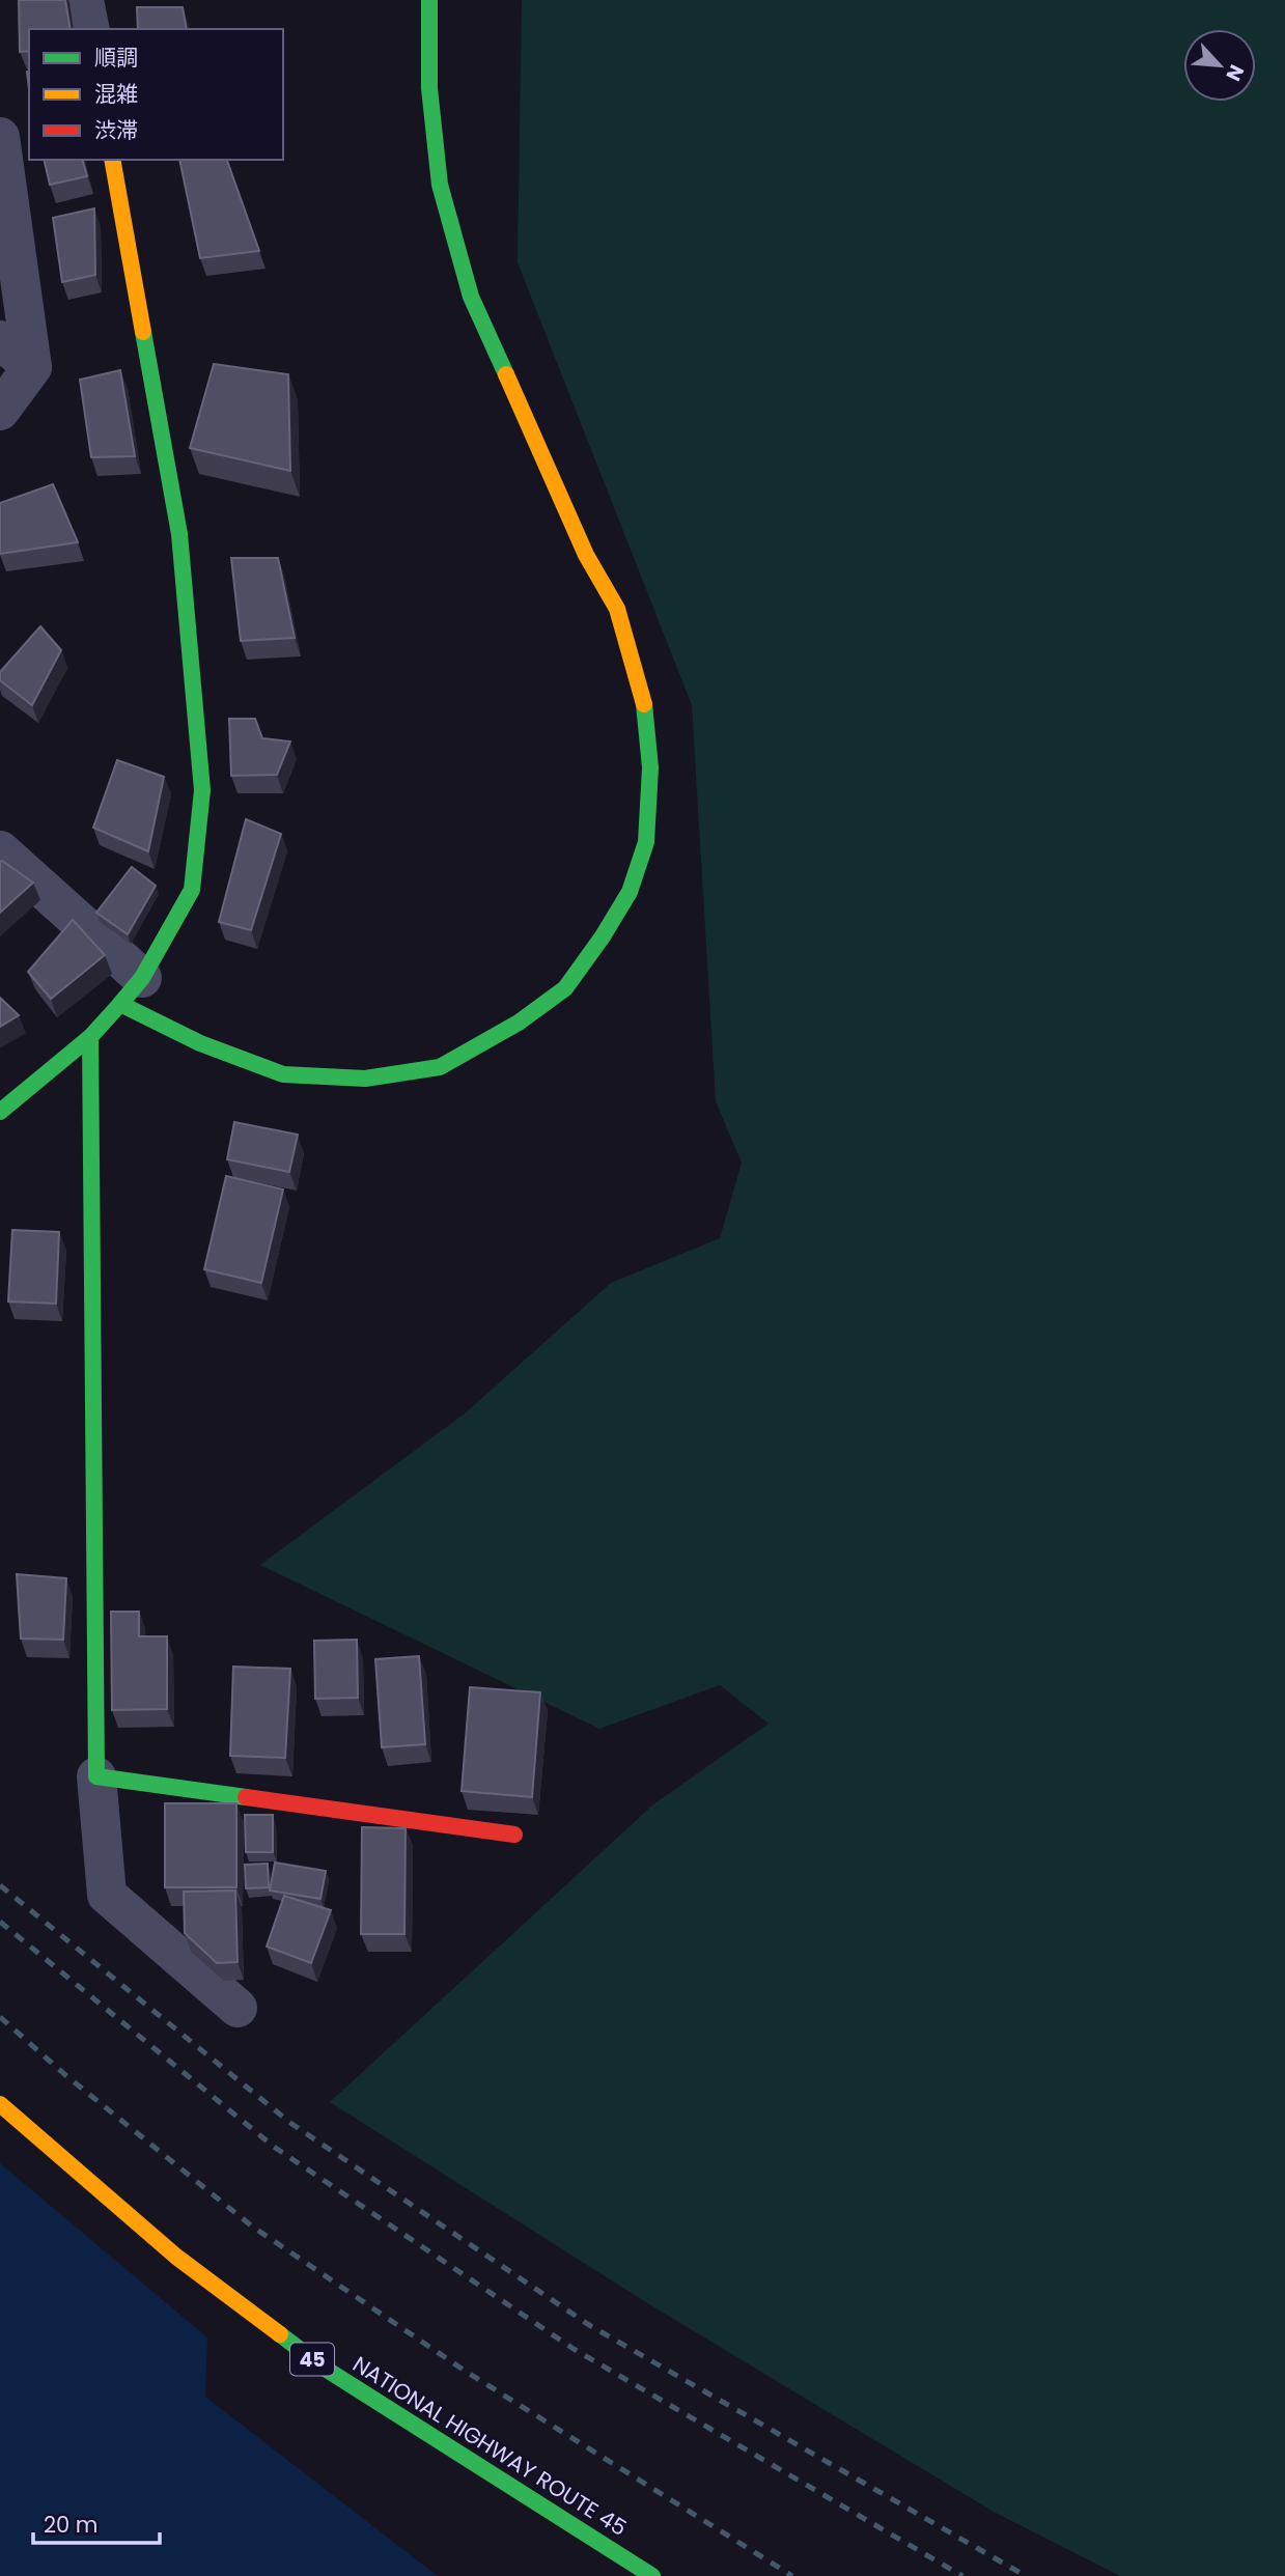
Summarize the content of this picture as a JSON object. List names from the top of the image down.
{
  "streets": {
    "main road": ["45", "NATIONAL HIGHWAY ROUTE 45"]
  },
  "legend": ["順調", "混雑", "渋滞"],
  "scale_bar": "20 m",
  "north": "bottom right"
}
